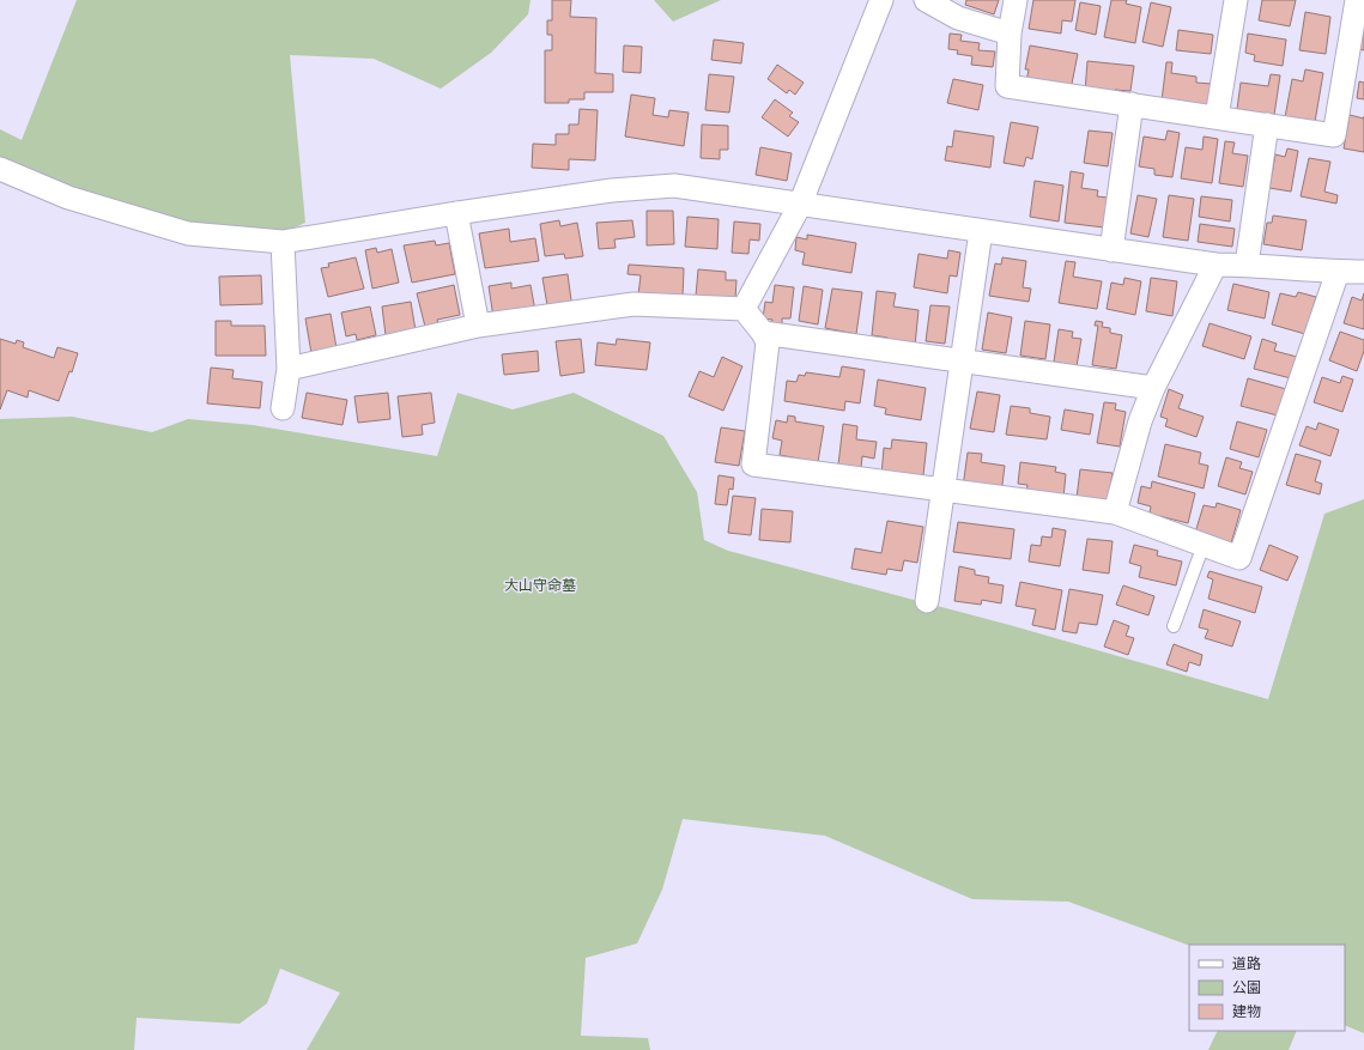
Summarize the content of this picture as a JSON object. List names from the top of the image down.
{
  "parks": ["大山守命墓"],
  "legend": ["道路", "公園", "建物"]
}
